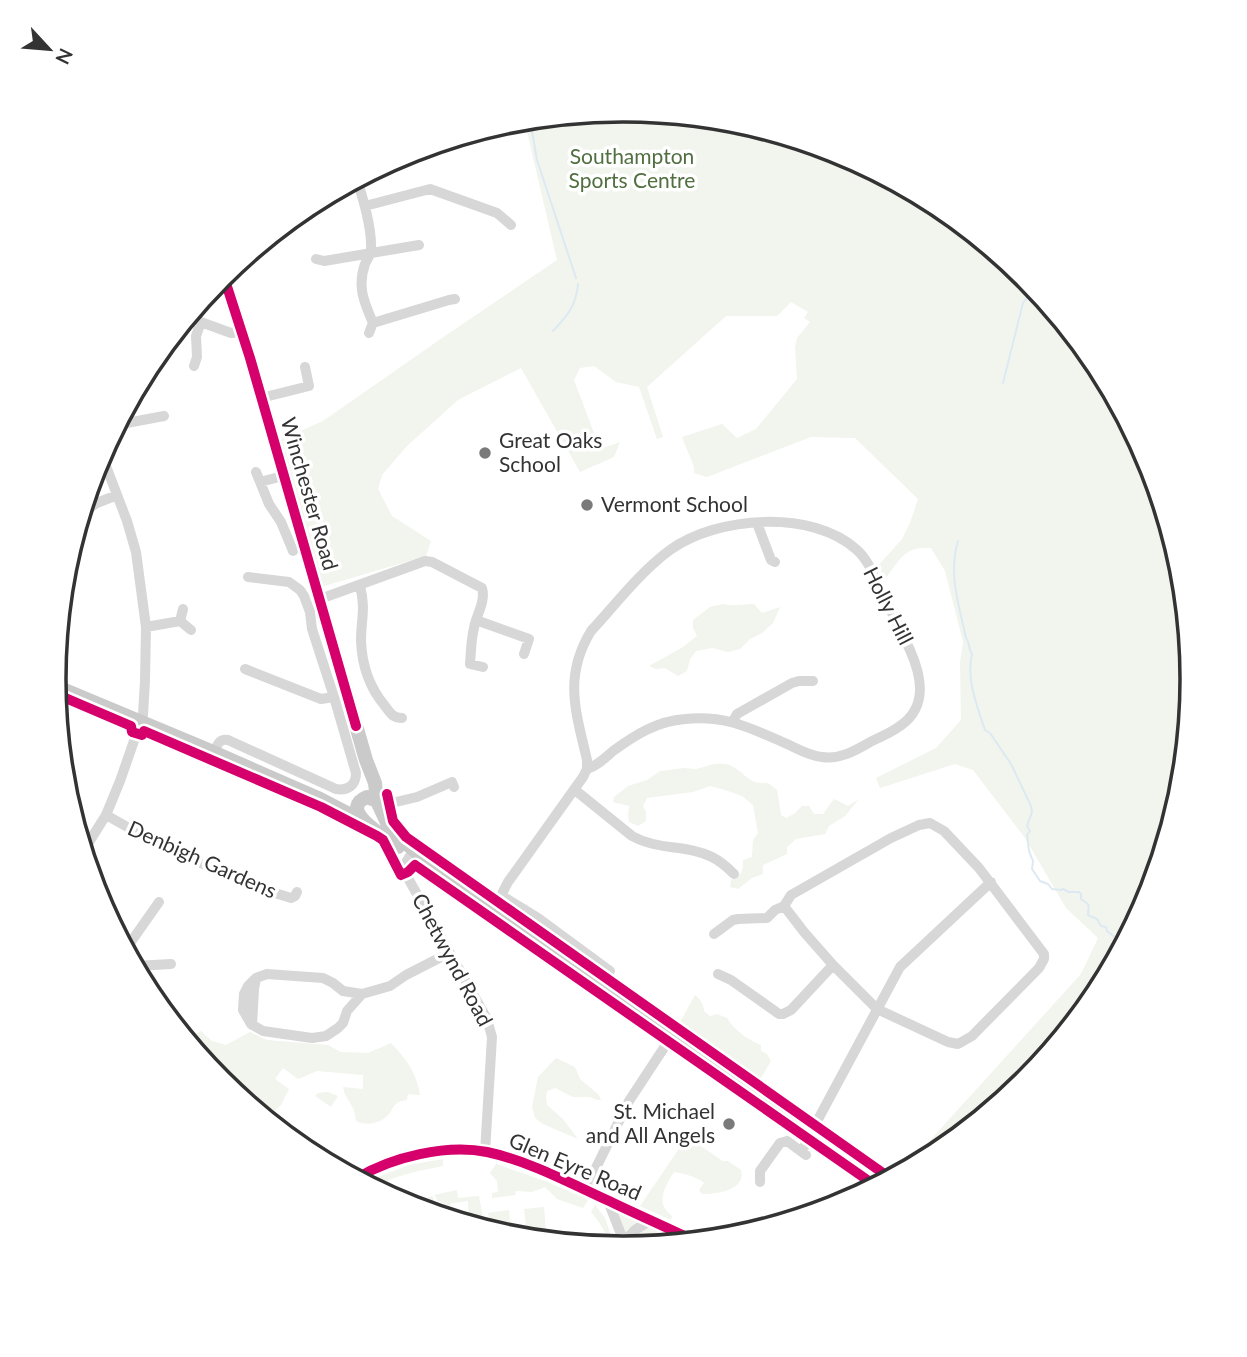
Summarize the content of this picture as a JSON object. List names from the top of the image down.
{
  "streets": {
    "main road": ["Winchester Road"],
    "street": [
      "Holly Hill",
      "Denbigh Gardens",
      "Chetwynd Road",
      "Glen Eyre Road"
    ]
  },
  "crossings": [
    ["Chetwynd Road", "Glen Eyre Road"]
  ],
  "parks": ["Southampton Sports Centre"],
  "places": ["Great Oaks School", "Vermont School", "St. Michael and All Angels"],
  "north": "bottom right"
}
